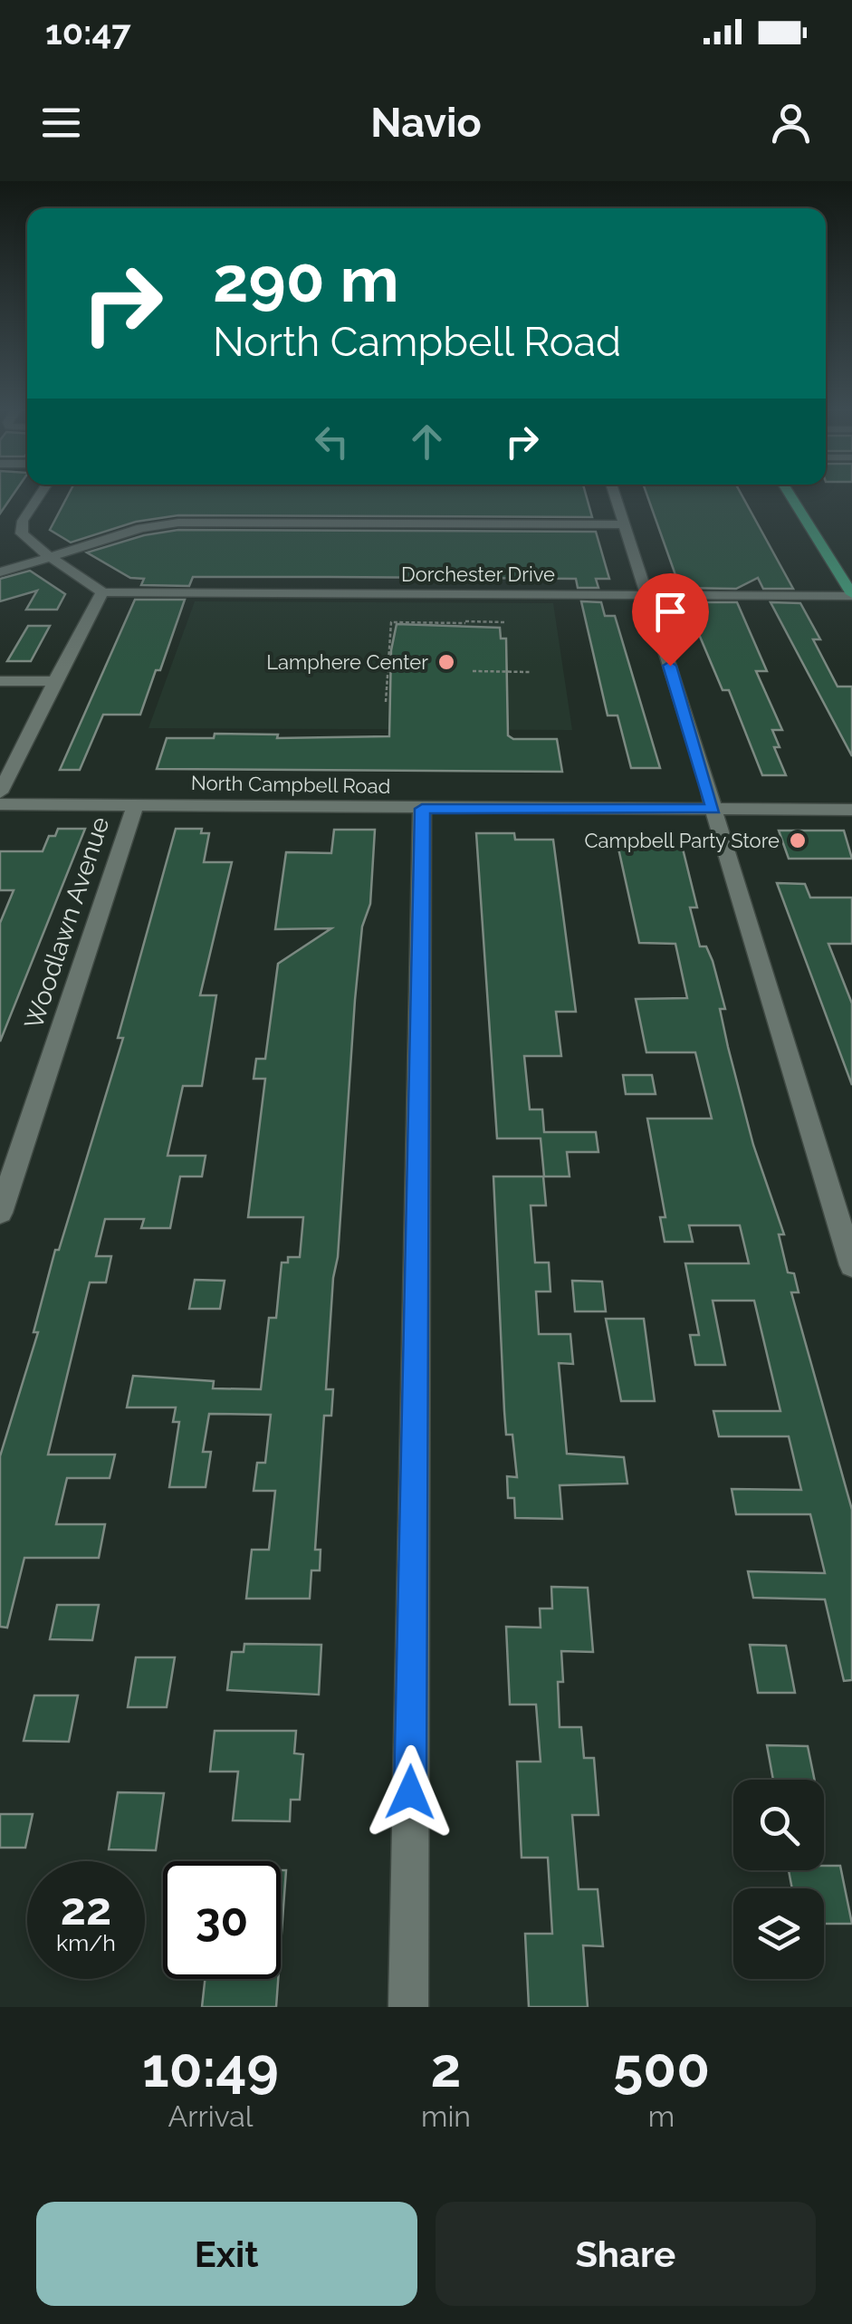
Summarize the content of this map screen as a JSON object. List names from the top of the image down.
{
  "streets": {
    "street": ["Dorchester Drive", "North Campbell Road", "Woodlawn Avenue"]
  },
  "crossings": [
    ["North Campbell Road", "Woodlawn Avenue"]
  ],
  "places": ["Lamphere Center", "Campbell Party Store"],
  "page": {
    "status": "10:47",
    "header": "Navio",
    "turn": ["290 m", "North Campbell Road"],
    "speed": "22 km/h",
    "limit": "30",
    "eta": [
      "10:49",
      "Arrival",
      "2",
      "min",
      "500",
      "m"
    ],
    "buttons": ["Exit", "Share"]
  }
}
